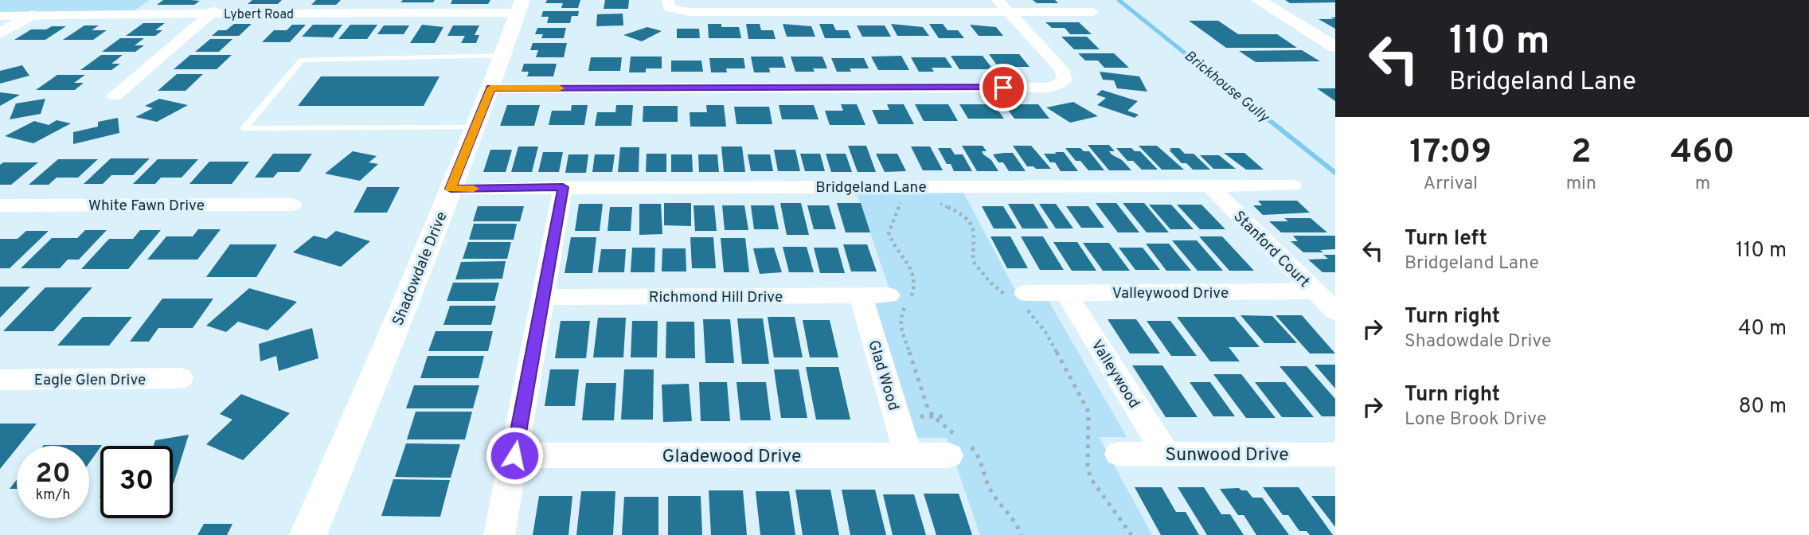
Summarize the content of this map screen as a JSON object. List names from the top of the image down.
{
  "streets": {
    "street": [
      "Lybert Road",
      "Bridgeland Lane",
      "White Fawn Drive",
      "Stanford Court",
      "Shadowdale Drive",
      "Valleywood Drive",
      "Richmond Hill Drive",
      "Valleywood",
      "Glad Wood",
      "Eagle Glen Drive",
      "Sunwood Drive",
      "Gladewood Drive"
    ]
  },
  "crossings": [
    ["Lybert Road", "Shadowdale Drive"],
    ["Bridgeland Lane", "Stanford Court"],
    ["Bridgeland Lane", "Shadowdale Drive"],
    ["Stanford Court", "Valleywood Drive"],
    ["Valleywood Drive", "Valleywood"],
    ["Richmond Hill Drive", "Glad Wood"],
    ["Valleywood", "Sunwood Drive"],
    ["Glad Wood", "Gladewood Drive"]
  ],
  "water": ["Brickhouse Gully"],
  "page": {
    "turn": ["110 m", "Bridgeland Lane"],
    "eta": [
      "17:09",
      "Arrival",
      "2",
      "min",
      "460",
      "m"
    ],
    "list": [
      {
        "name": "Turn left",
        "note": "Bridgeland Lane",
        "value": "110 m"
      },
      {
        "name": "Turn right",
        "note": "Shadowdale Drive",
        "value": "40 m"
      },
      {
        "name": "Turn right",
        "note": "Lone Brook Drive",
        "value": "80 m"
      }
    ],
    "speed": "20 km/h",
    "limit": "30"
  }
}
